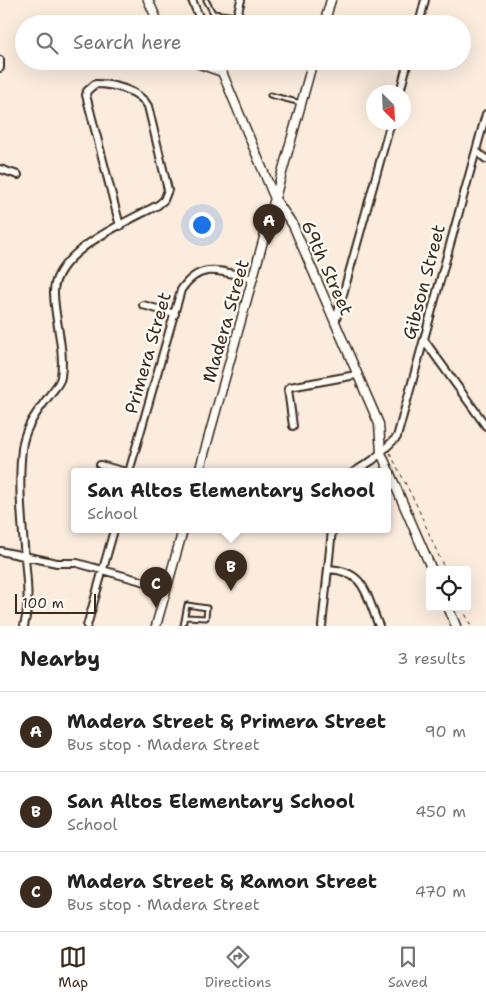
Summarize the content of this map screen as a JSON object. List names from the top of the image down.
{
  "streets": {
    "street": [
      "69th Street",
      "Gibson Street",
      "Madera Street",
      "Primera Street"
    ]
  },
  "crossings": [
    ["69th Street", "Gibson Street"],
    ["69th Street", "Madera Street"],
    ["Madera Street", "Primera Street"]
  ],
  "scale_bar": "100 m",
  "north": "bottom right",
  "page": {
    "search": "Search here",
    "pins": ["A", "B", "C"],
    "popup": ["San Altos Elementary School", "School"],
    "scale": "100 m",
    "heading": ["Nearby", "3 results"],
    "list": [
      {
        "mark": "A",
        "name": "Madera Street & Primera Street",
        "note": "Bus stop · Madera Street",
        "value": "90 m"
      },
      {
        "mark": "B",
        "name": "San Altos Elementary School",
        "note": "School",
        "value": "450 m"
      },
      {
        "mark": "C",
        "name": "Madera Street & Ramon Street",
        "note": "Bus stop · Madera Street",
        "value": "470 m"
      }
    ],
    "nav": ["Map", "Directions", "Saved"]
  }
}
